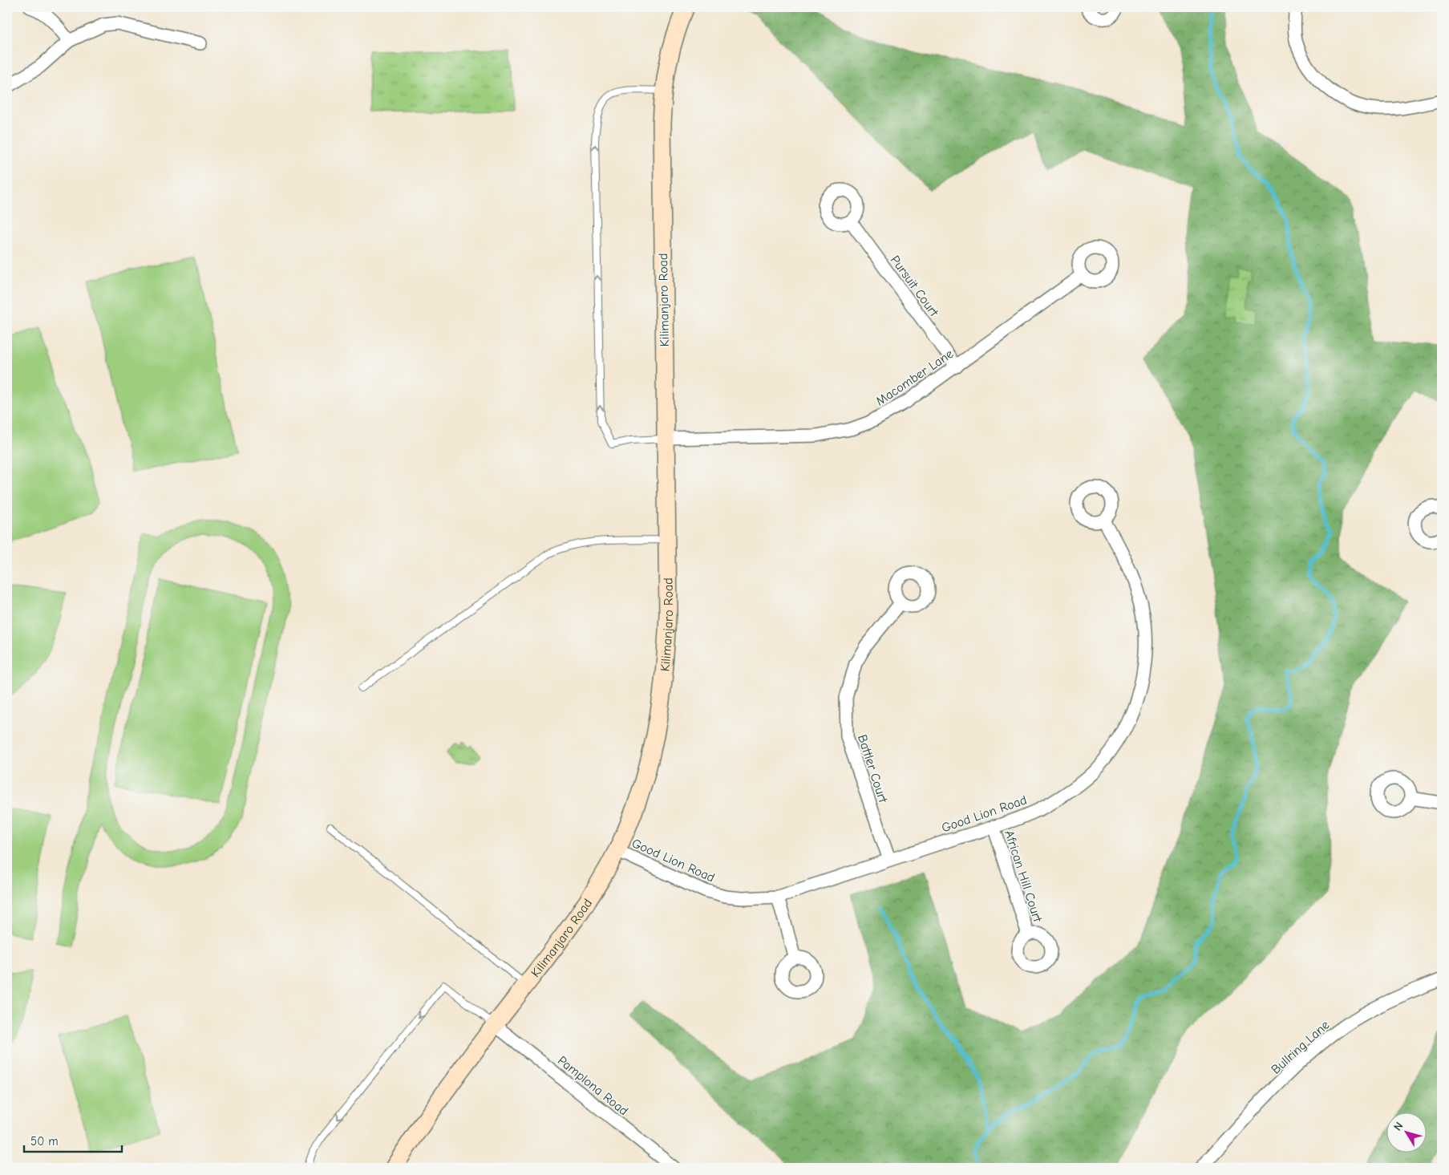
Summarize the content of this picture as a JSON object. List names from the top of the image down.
{
  "streets": {
    "street": [
      "Pursuit Court",
      "Kilimanjaro Road",
      "Macomber Lane",
      "Battler Court",
      "Good Lion Road",
      "African Hill Court",
      "Bullring Lane",
      "Pamplona Road"
    ]
  },
  "crossings": [
    ["Pursuit Court", "Macomber Lane"],
    ["Kilimanjaro Road", "Macomber Lane"],
    ["Kilimanjaro Road", "Good Lion Road"],
    ["Kilimanjaro Road", "Pamplona Road"],
    ["Battler Court", "Good Lion Road"],
    ["Good Lion Road", "African Hill Court"]
  ],
  "scale_bar": "50 m",
  "north": "top left"
}
